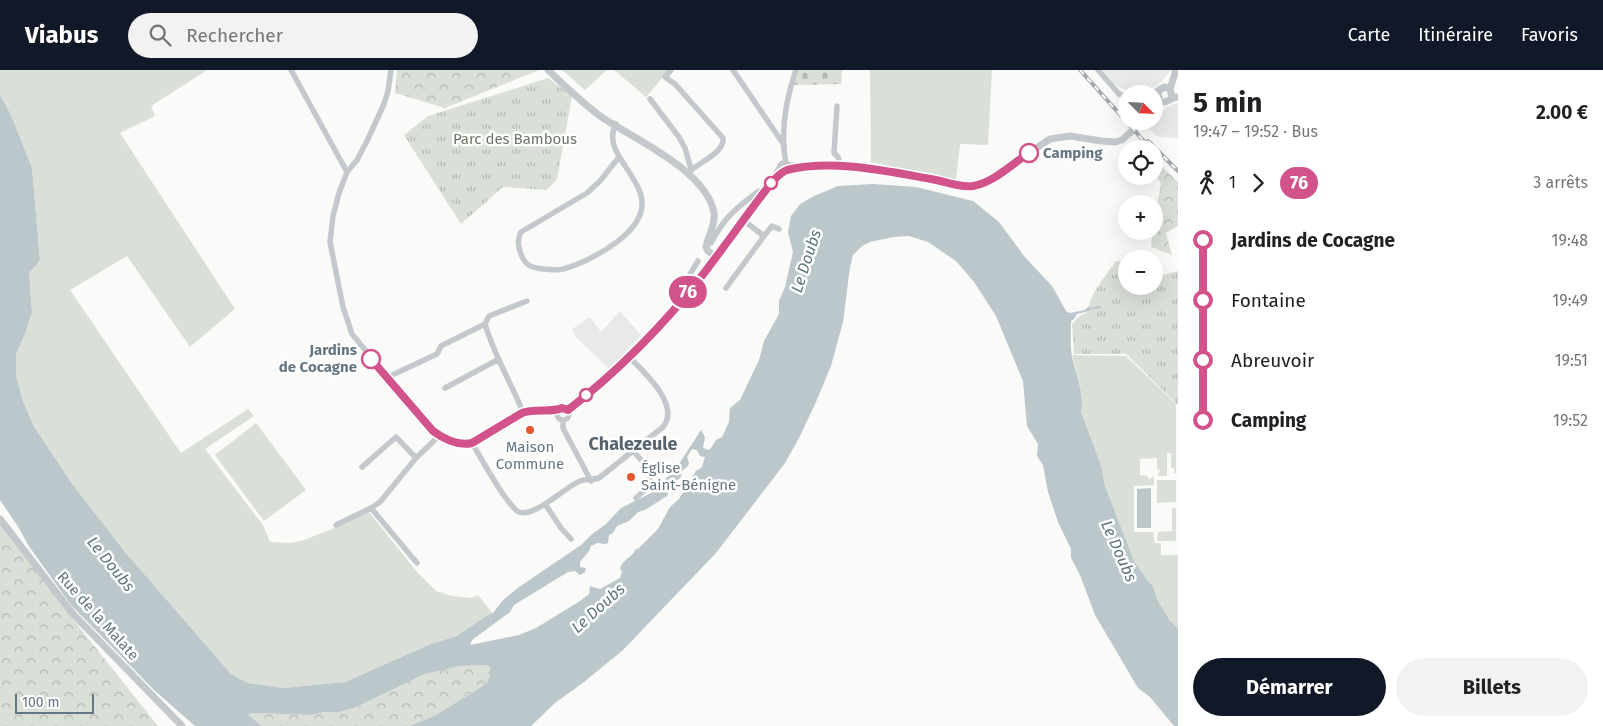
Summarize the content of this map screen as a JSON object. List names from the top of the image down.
{
  "streets": {
    "street": ["Rue de la Malate"]
  },
  "districts": ["Chalezeule"],
  "water": ["Le Doubs"],
  "parks": ["Parc des Bambous"],
  "places": [
    "Camping",
    "Jardins de Cocagne",
    "Maison Commune",
    "Église Saint-Bénigne"
  ],
  "lines": ["bus line 76"],
  "scale_bar": "100 m",
  "north": "bottom right",
  "page": {
    "header": "Viabus",
    "search": "Rechercher",
    "nav": ["Carte", "Itinéraire", "Favoris"],
    "on_map": "76",
    "heading": ["5 min", "19:47 – 19:52 · Bus", "2.00 €"],
    "map_buttons": ["+", "−"],
    "legs": ["1", "76", "3 arrêts"],
    "list": [
      {
        "name": "Jardins de Cocagne",
        "value": "19:48"
      },
      {
        "name": "Fontaine",
        "value": "19:49"
      },
      {
        "name": "Abreuvoir",
        "value": "19:51"
      },
      {
        "name": "Camping",
        "value": "19:52"
      }
    ],
    "buttons": ["Démarrer", "Billets"],
    "scale": "100 m"
  }
}
